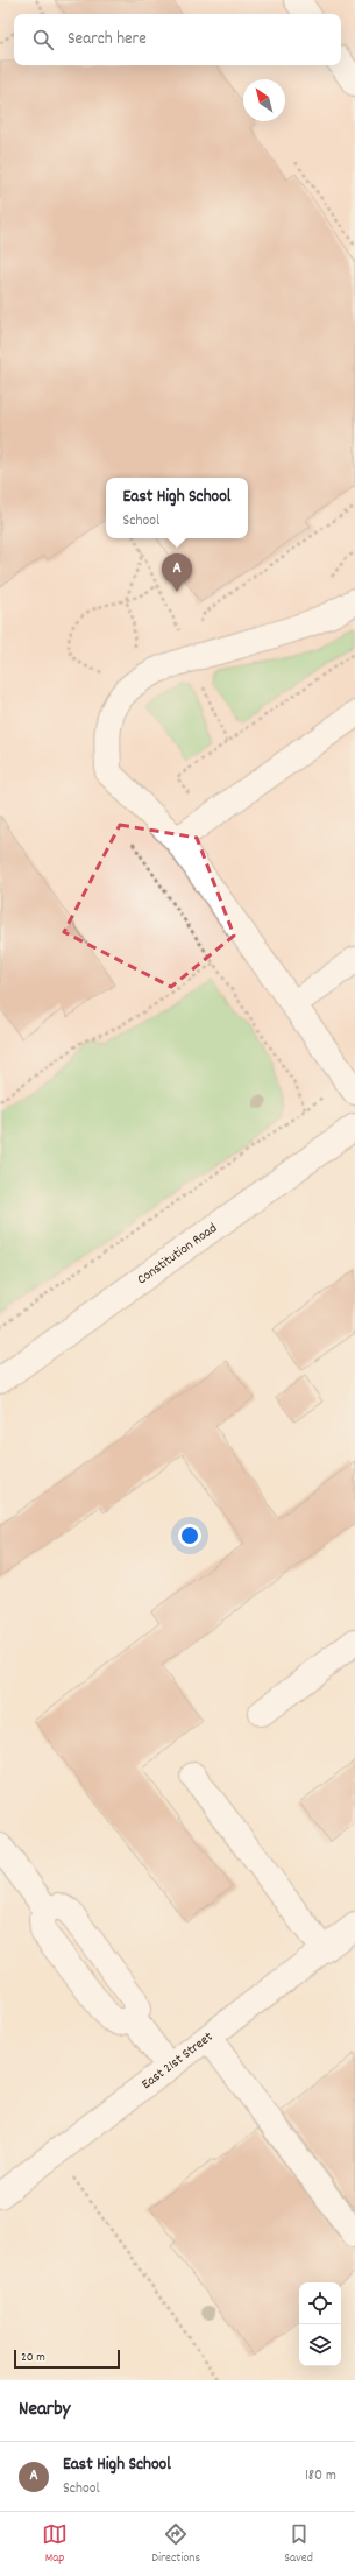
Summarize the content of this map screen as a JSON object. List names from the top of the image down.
{
  "streets": {
    "street": ["Constitution Road", "East 21st Street"]
  },
  "scale_bar": "20 m",
  "north": "top left",
  "page": {
    "search": "Search here",
    "popup": ["East High School", "School"],
    "pins": "A",
    "scale": "20 m",
    "heading": "Nearby",
    "list": [
      {
        "mark": "A",
        "name": "East High School",
        "note": "School",
        "value": "180 m"
      }
    ],
    "nav": ["Map", "Directions", "Saved"]
  }
}
